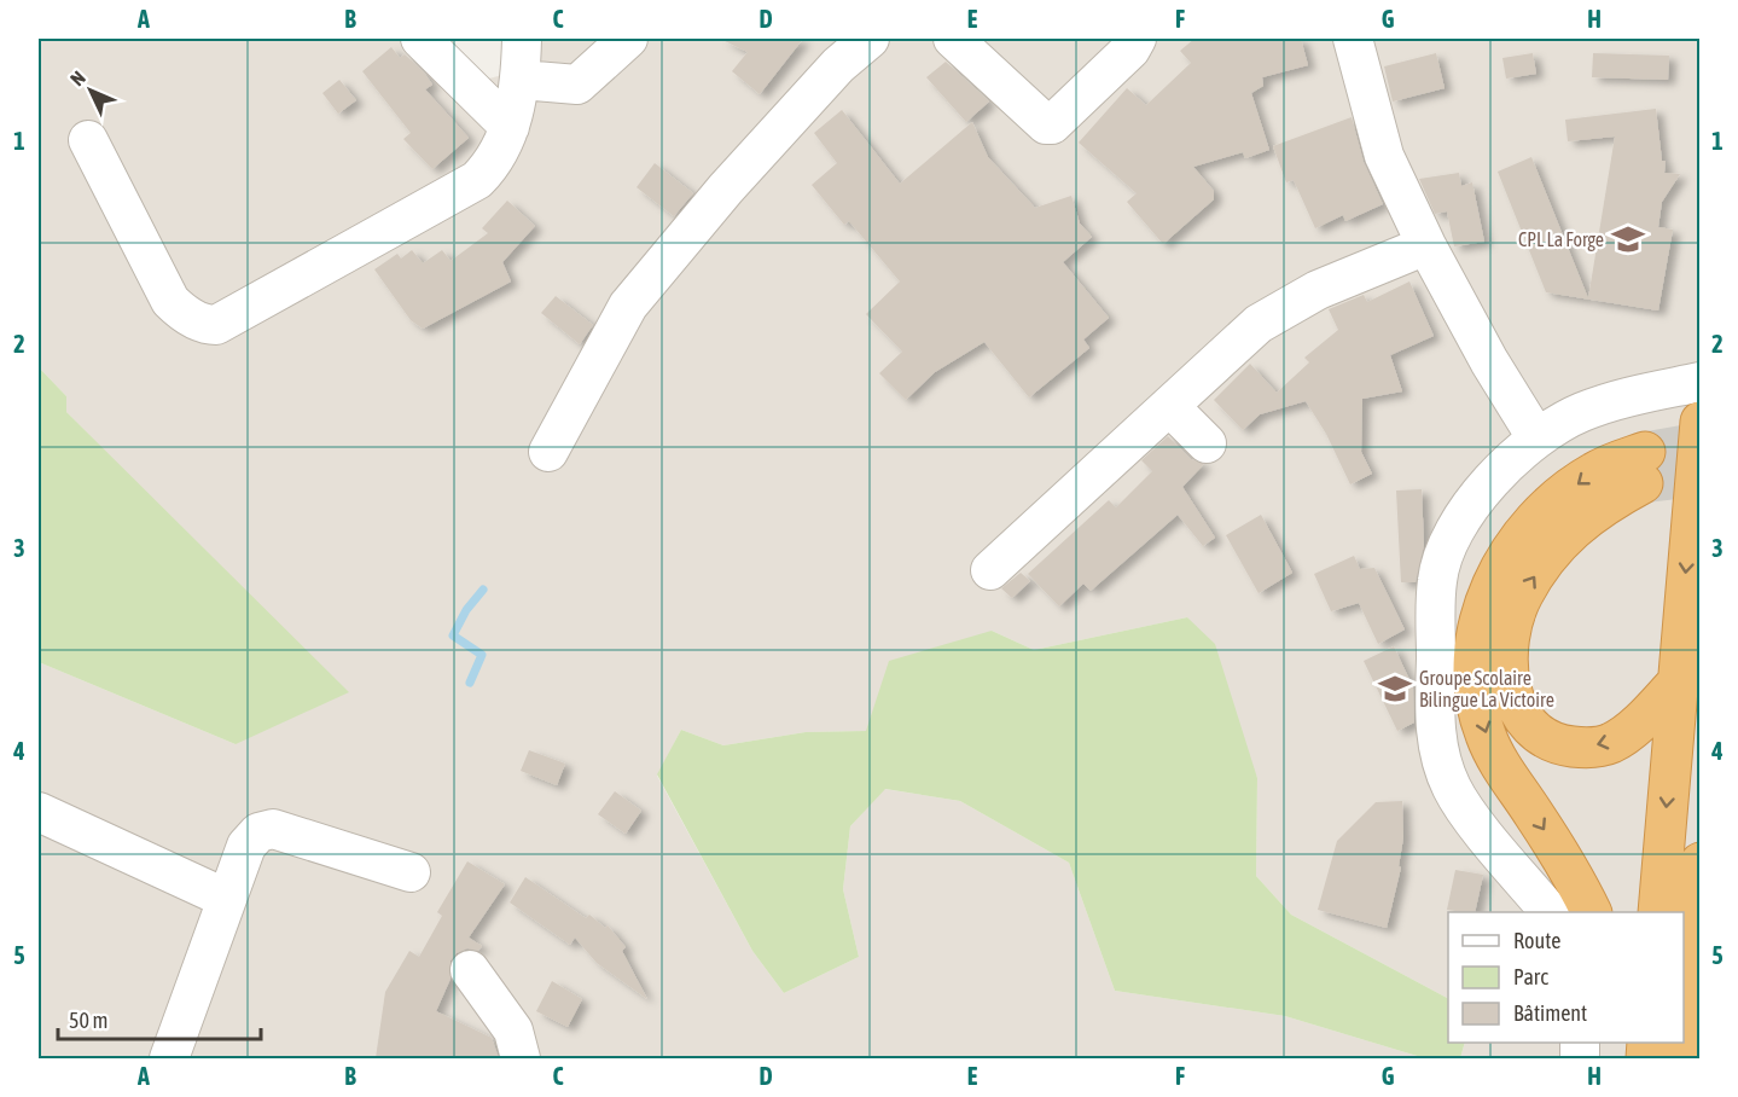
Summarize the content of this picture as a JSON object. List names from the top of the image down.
{
  "places": {
    "school or university": ["CPL La Forge", "Groupe Scolaire Bilingue La Victoire"]
  },
  "legend": ["Route", "Parc", "Bâtiment"],
  "scale_bar": "50 m",
  "north": "top left",
  "grid": {
    "columns": [
      "A",
      "B",
      "C",
      "D",
      "E",
      "F",
      "G",
      "H"
    ],
    "rows": [
      "1",
      "2",
      "3",
      "4",
      "5"
    ]
  }
}
